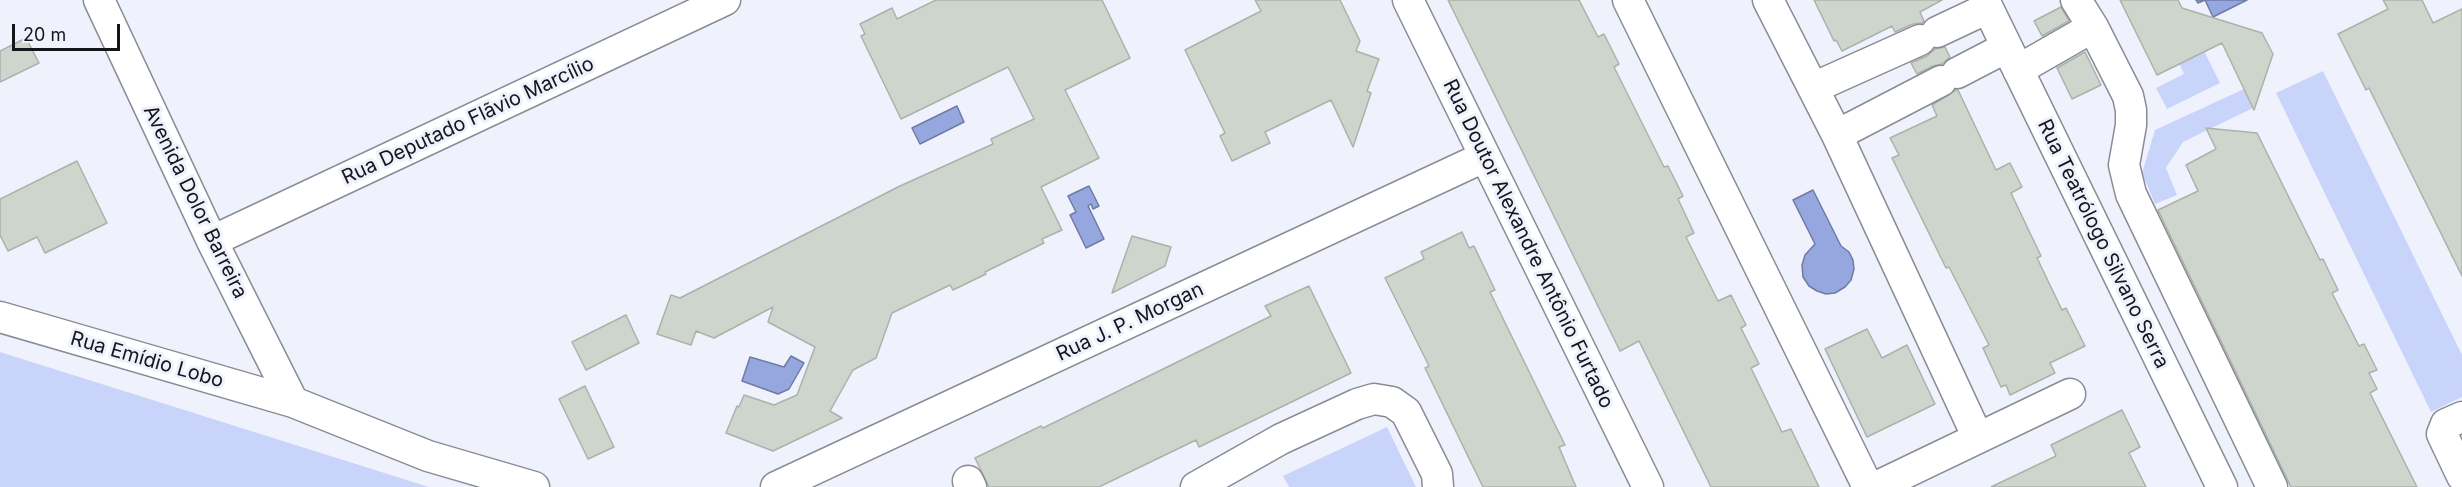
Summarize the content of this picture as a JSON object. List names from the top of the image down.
{
  "streets": {
    "street": [
      "Rua Deputado Flãvio Marcílio",
      "Avenida Dolor Barreira",
      "Rua Doutor Alexandre Antônio Furtado",
      "Rua Teatrólogo Silvano Serra",
      "Rua J. P. Morgan",
      "Rua Emídio Lobo"
    ]
  },
  "crossings": [
    ["Rua Deputado Flãvio Marcílio", "Avenida Dolor Barreira"],
    ["Avenida Dolor Barreira", "Rua Emídio Lobo"],
    ["Rua Doutor Alexandre Antônio Furtado", "Rua J. P. Morgan"]
  ],
  "scale_bar": "20 m"
}
